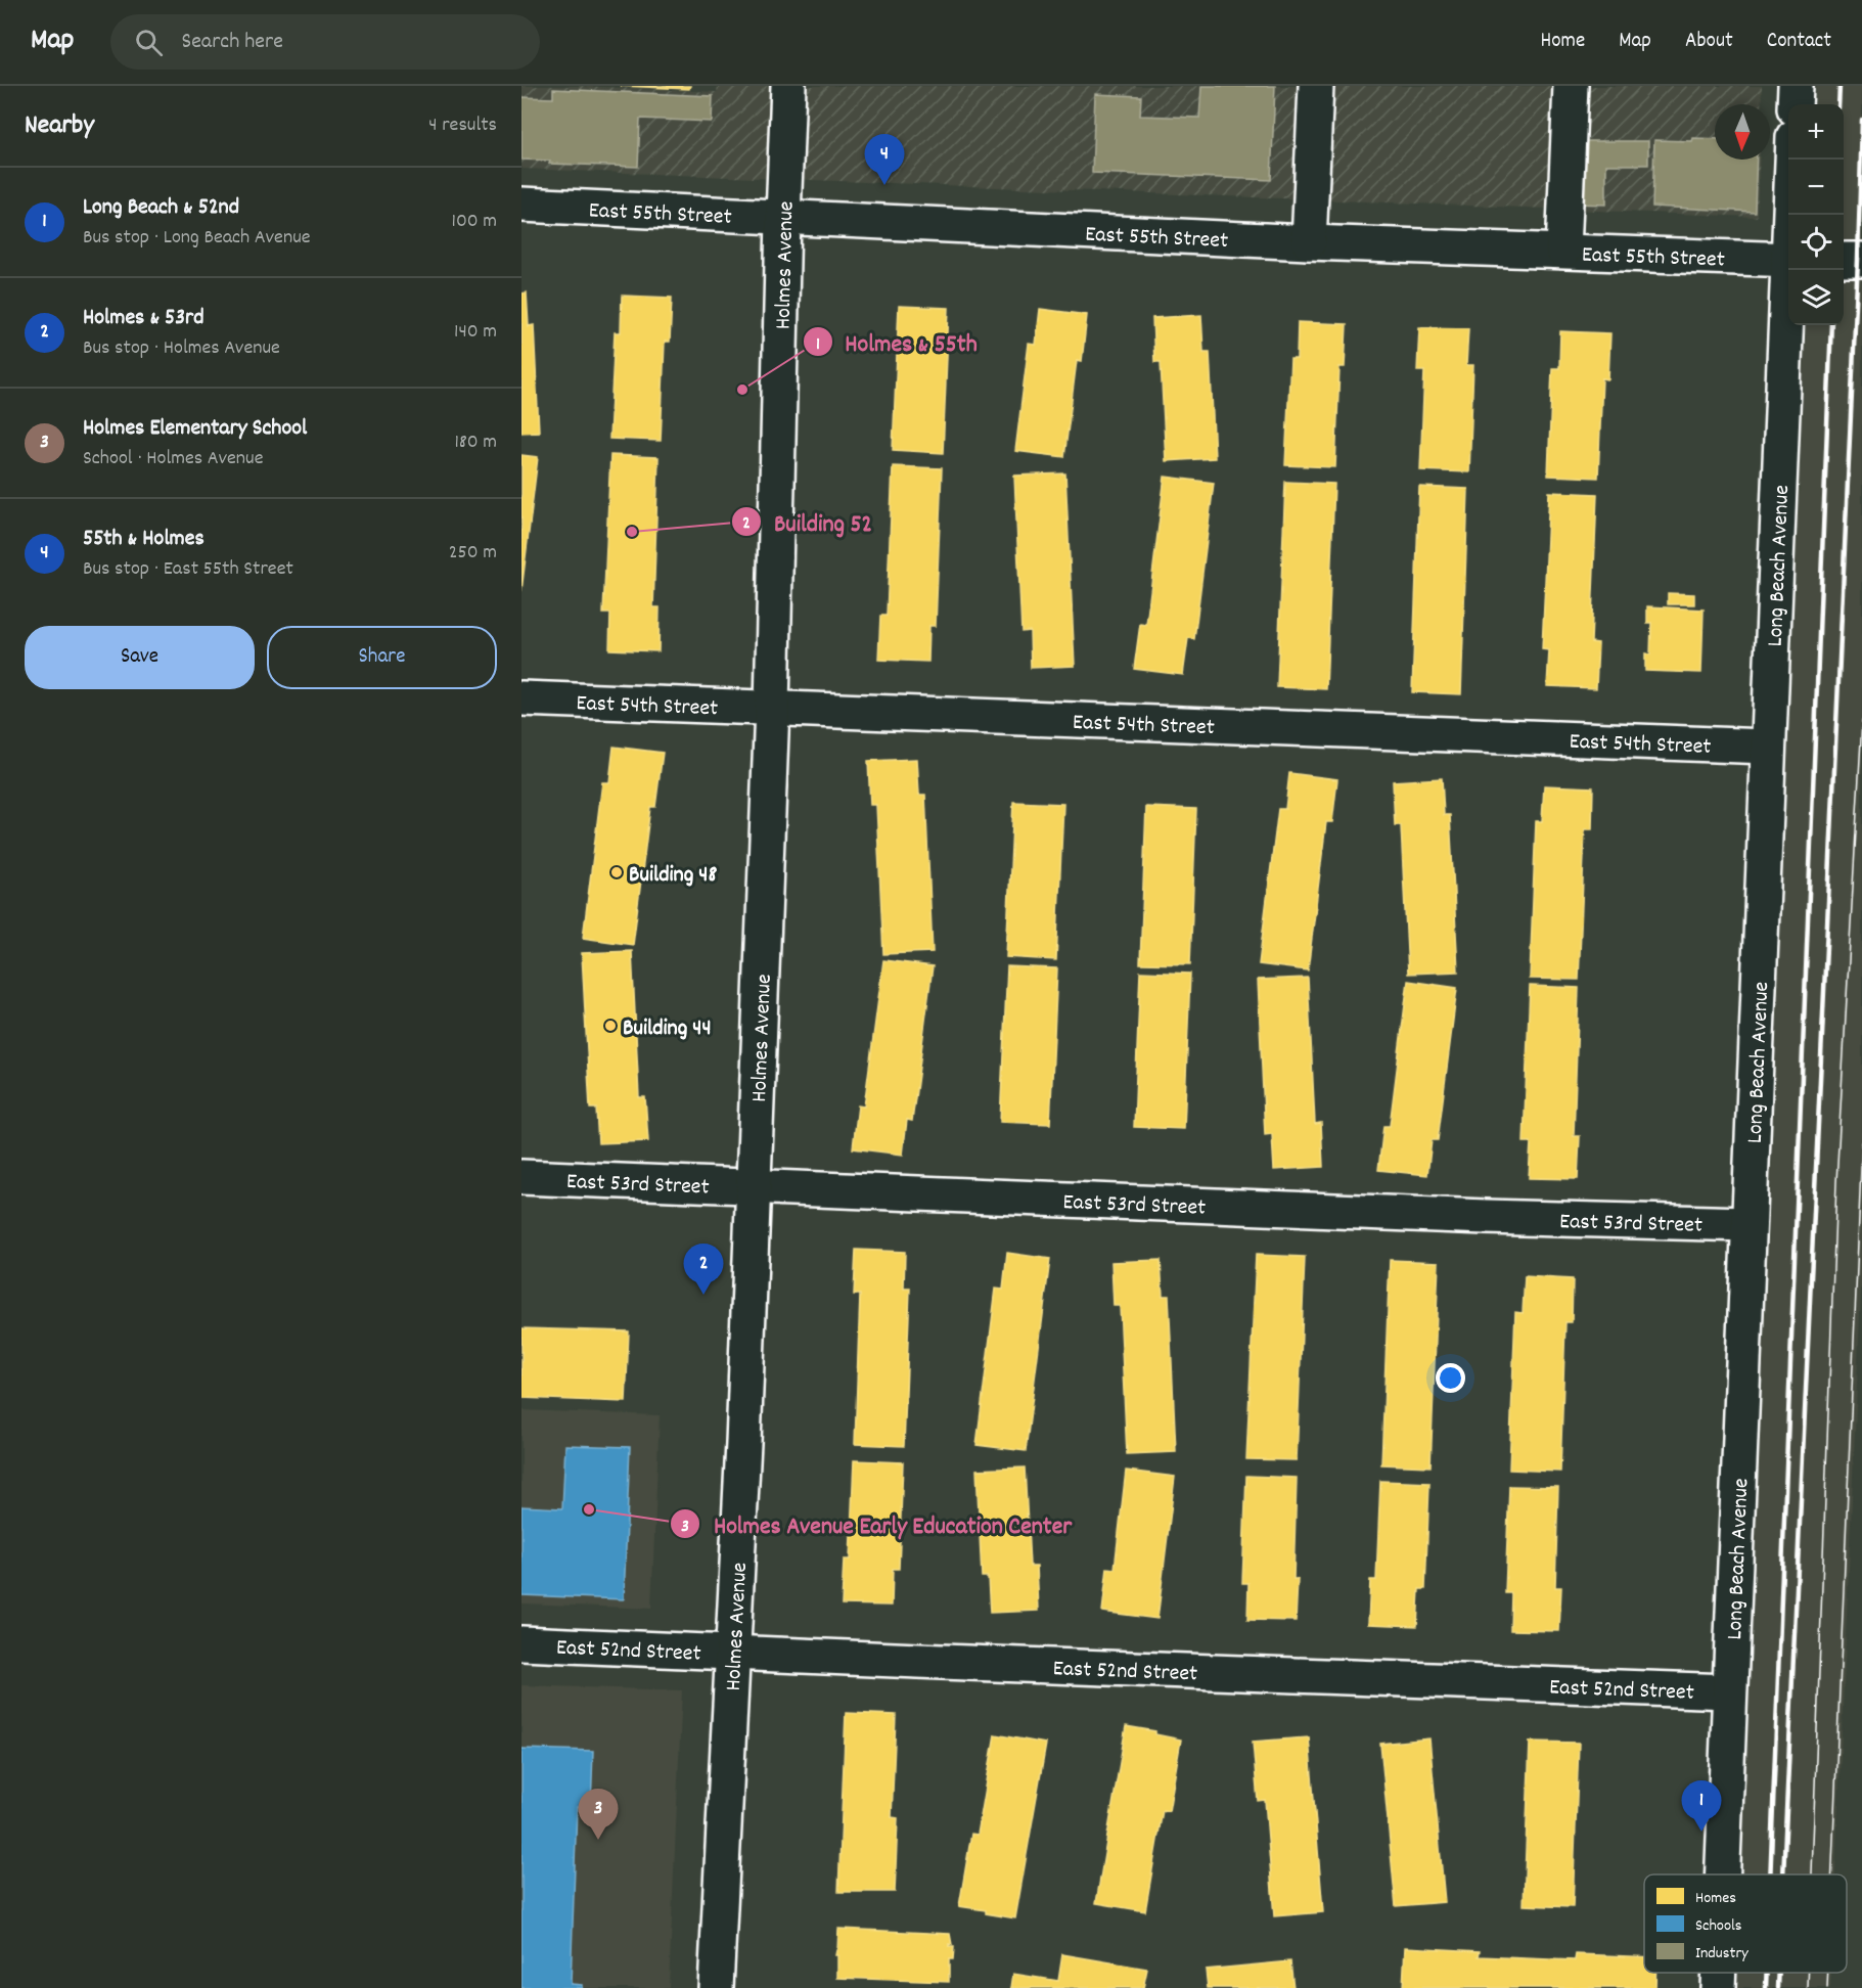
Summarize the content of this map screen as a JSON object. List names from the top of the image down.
{
  "streets": {
    "street": [
      "East 55th Street",
      "Holmes Avenue",
      "Long Beach Avenue",
      "East 54th Street",
      "East 53rd Street",
      "East 52nd Street"
    ]
  },
  "crossings": [
    ["East 55th Street", "Holmes Avenue"],
    ["Holmes Avenue", "East 54th Street"],
    ["Holmes Avenue", "East 53rd Street"],
    ["Holmes Avenue", "East 52nd Street"],
    ["Long Beach Avenue", "East 54th Street"],
    ["Long Beach Avenue", "East 53rd Street"],
    ["Long Beach Avenue", "East 52nd Street"]
  ],
  "places": [
    "Holmes & 55th",
    "Building 52",
    "Building 48",
    "Building 44",
    "Holmes Avenue Early Education Center"
  ],
  "legend": ["Homes", "Schools", "Industry"],
  "north": "bottom",
  "page": {
    "header": "Map",
    "search": "Search here",
    "nav": [
      "Home",
      "Map",
      "About",
      "Contact"
    ],
    "heading": ["Nearby", "4 results"],
    "map_buttons": ["+", "−"],
    "pins": [
      "4",
      "2",
      "1",
      "3"
    ],
    "list": [
      {
        "mark": "1",
        "name": "Long Beach & 52nd",
        "note": "Bus stop · Long Beach Avenue",
        "value": "100 m"
      },
      {
        "mark": "2",
        "name": "Holmes & 53rd",
        "note": "Bus stop · Holmes Avenue",
        "value": "140 m"
      },
      {
        "mark": "3",
        "name": "Holmes Elementary School",
        "note": "School · Holmes Avenue",
        "value": "180 m"
      },
      {
        "mark": "4",
        "name": "55th & Holmes",
        "note": "Bus stop · East 55th Street",
        "value": "250 m"
      }
    ],
    "buttons": ["Save", "Share"]
  }
}
